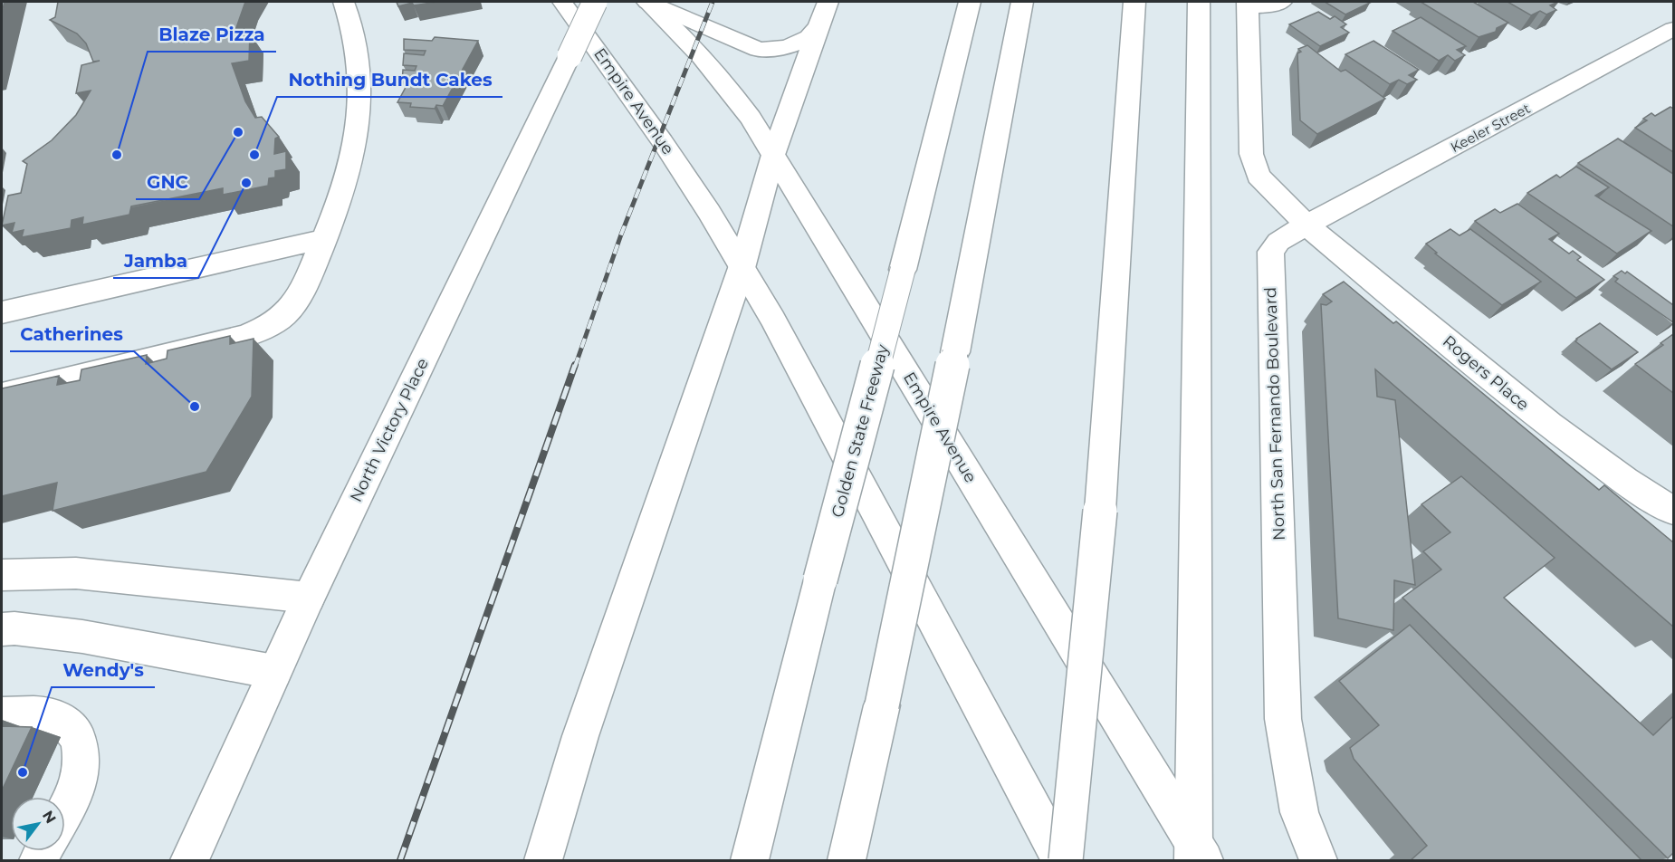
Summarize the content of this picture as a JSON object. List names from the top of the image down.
{
  "streets": {
    "main road": [
      "Empire Avenue",
      "Keeler Street",
      "Rogers Place",
      "North San Fernando Boulevard",
      "North Victory Place",
      "Golden State Freeway"
    ]
  },
  "crossings": [
    ["Keeler Street", "Rogers Place"],
    ["Keeler Street", "North San Fernando Boulevard"],
    ["Rogers Place", "North San Fernando Boulevard"]
  ],
  "places": [
    "GNC",
    "Blaze Pizza",
    "Nothing Bundt Cakes",
    "Jamba",
    "Catherines",
    "Wendy's"
  ],
  "north": "top right"
}
